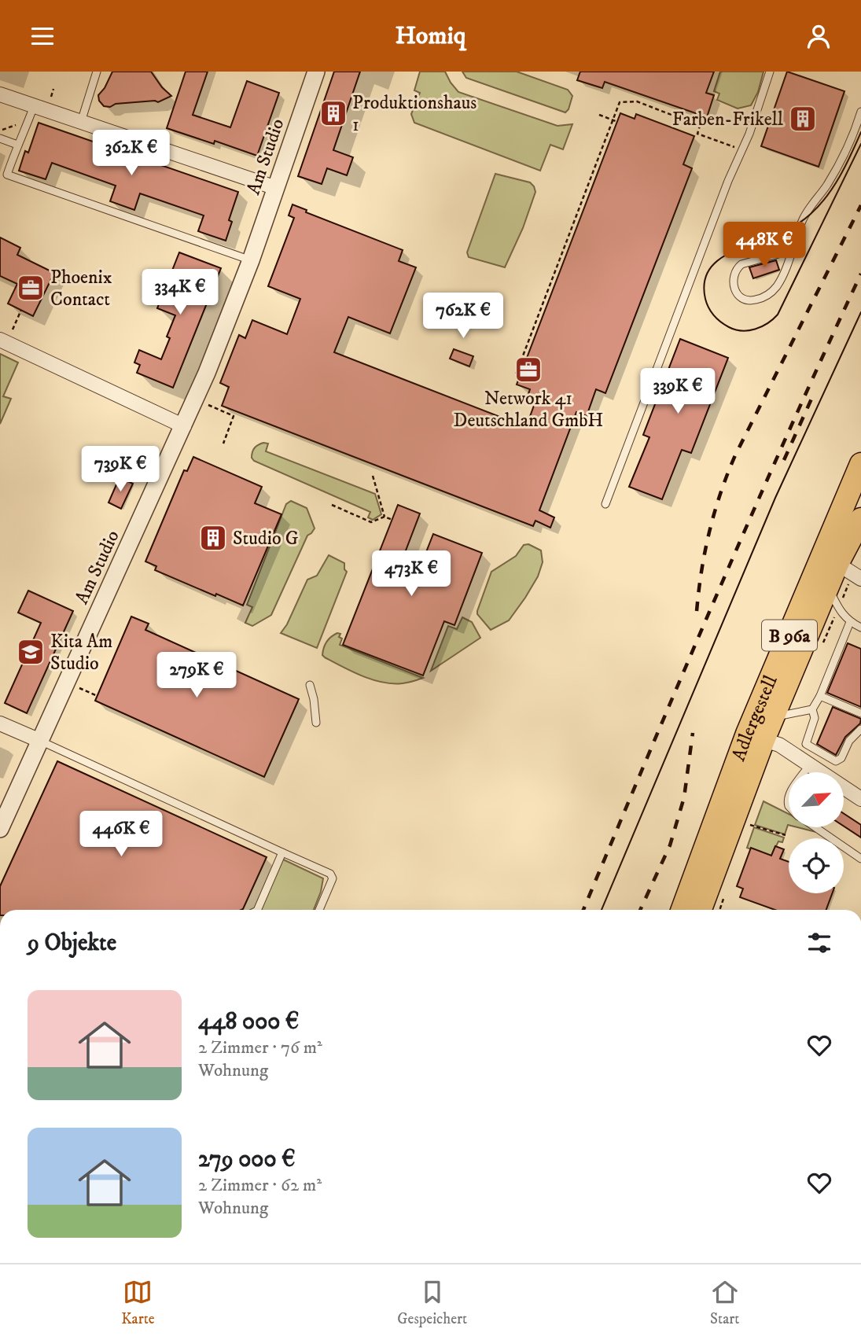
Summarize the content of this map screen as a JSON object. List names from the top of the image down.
{
  "streets": {
    "main road": ["B 96a", "Adlergestell"],
    "street": ["Am Studio"]
  },
  "places": {
    "building": ["Produktionshaus 1", "Farben-Frikell", "Studio G"],
    "office": ["Phoenix Contact", "Network 41 Deutschland GmbH"],
    "school or university": ["Kita Am Studio"]
  },
  "north": "top right",
  "page": {
    "header": "Homiq",
    "price": [
      "362K €",
      "448K €",
      "334K €",
      "762K €",
      "339K €",
      "739K €",
      "473K €",
      "279K €",
      "446K €"
    ],
    "heading": "9 Objekte",
    "list": [
      {
        "name": "448 000 €",
        "note": "2 Zimmer · 76 m² · Wohnung"
      },
      {
        "name": "279 000 €",
        "note": "2 Zimmer · 62 m² · Wohnung"
      }
    ],
    "tabs": ["Karte", "Gespeichert", "Start"]
  }
}
